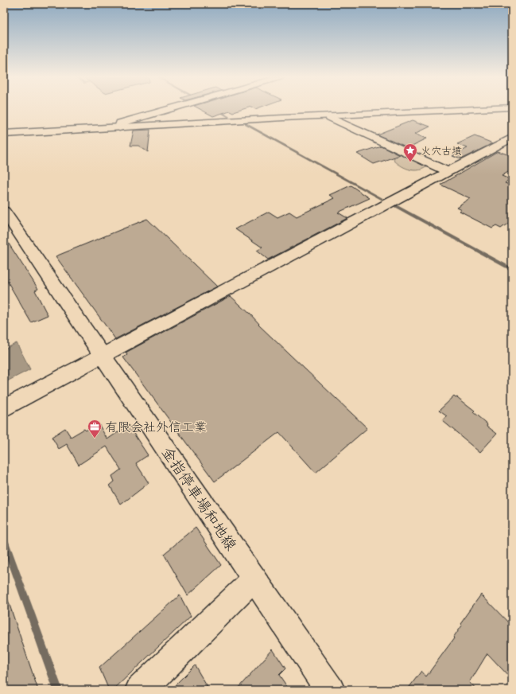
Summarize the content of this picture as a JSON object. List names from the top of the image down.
{
  "streets": {
    "street": ["金指停車場和地線"]
  },
  "places": {
    "place": ["火穴古墳"],
    "office": ["有限会社外信工業"]
  }
}
